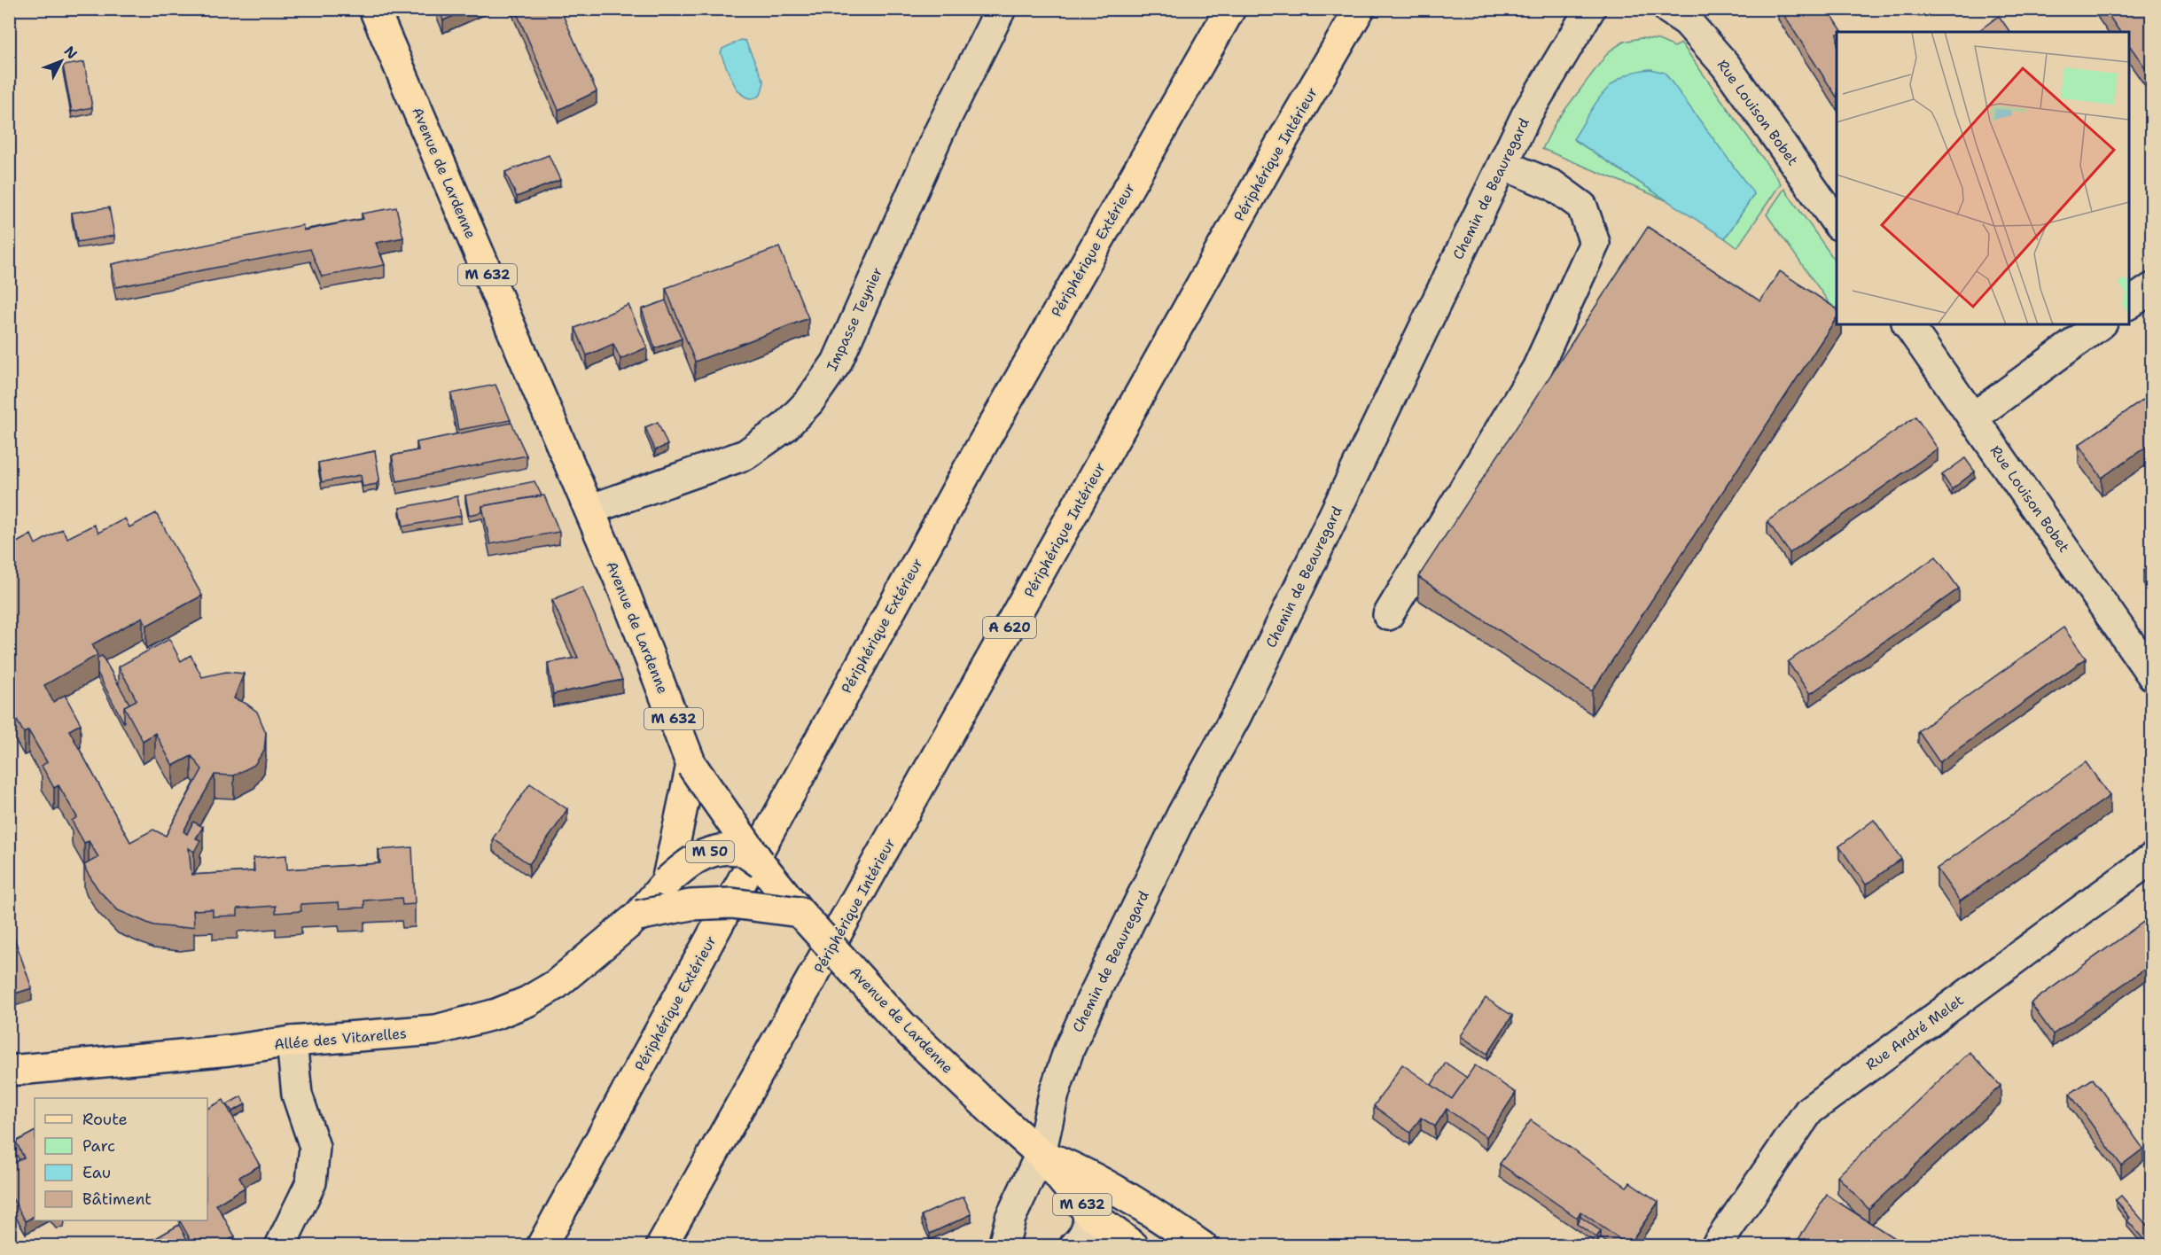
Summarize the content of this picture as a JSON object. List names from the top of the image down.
{
  "streets": {
    "main road": [
      "Périphérique Intérieur",
      "Avenue de Lardenne",
      "Périphérique Extérieur",
      "M 632",
      "A 620",
      "M 50",
      "Allée des Vitarelles"
    ],
    "street": [
      "Rue Louison Bobet",
      "Chemin de Beauregard",
      "Impasse Teynier",
      "Rue André Melet"
    ]
  },
  "crossings": [
    ["Avenue de Lardenne", "Chemin de Beauregard"],
    ["Avenue de Lardenne", "Impasse Teynier"],
    ["Avenue de Lardenne", "M 50"],
    ["Avenue de Lardenne", "Allée des Vitarelles"],
    ["M 50", "Allée des Vitarelles"]
  ],
  "legend": [
    "Route",
    "Parc",
    "Eau",
    "Bâtiment"
  ],
  "north": "top right"
}
